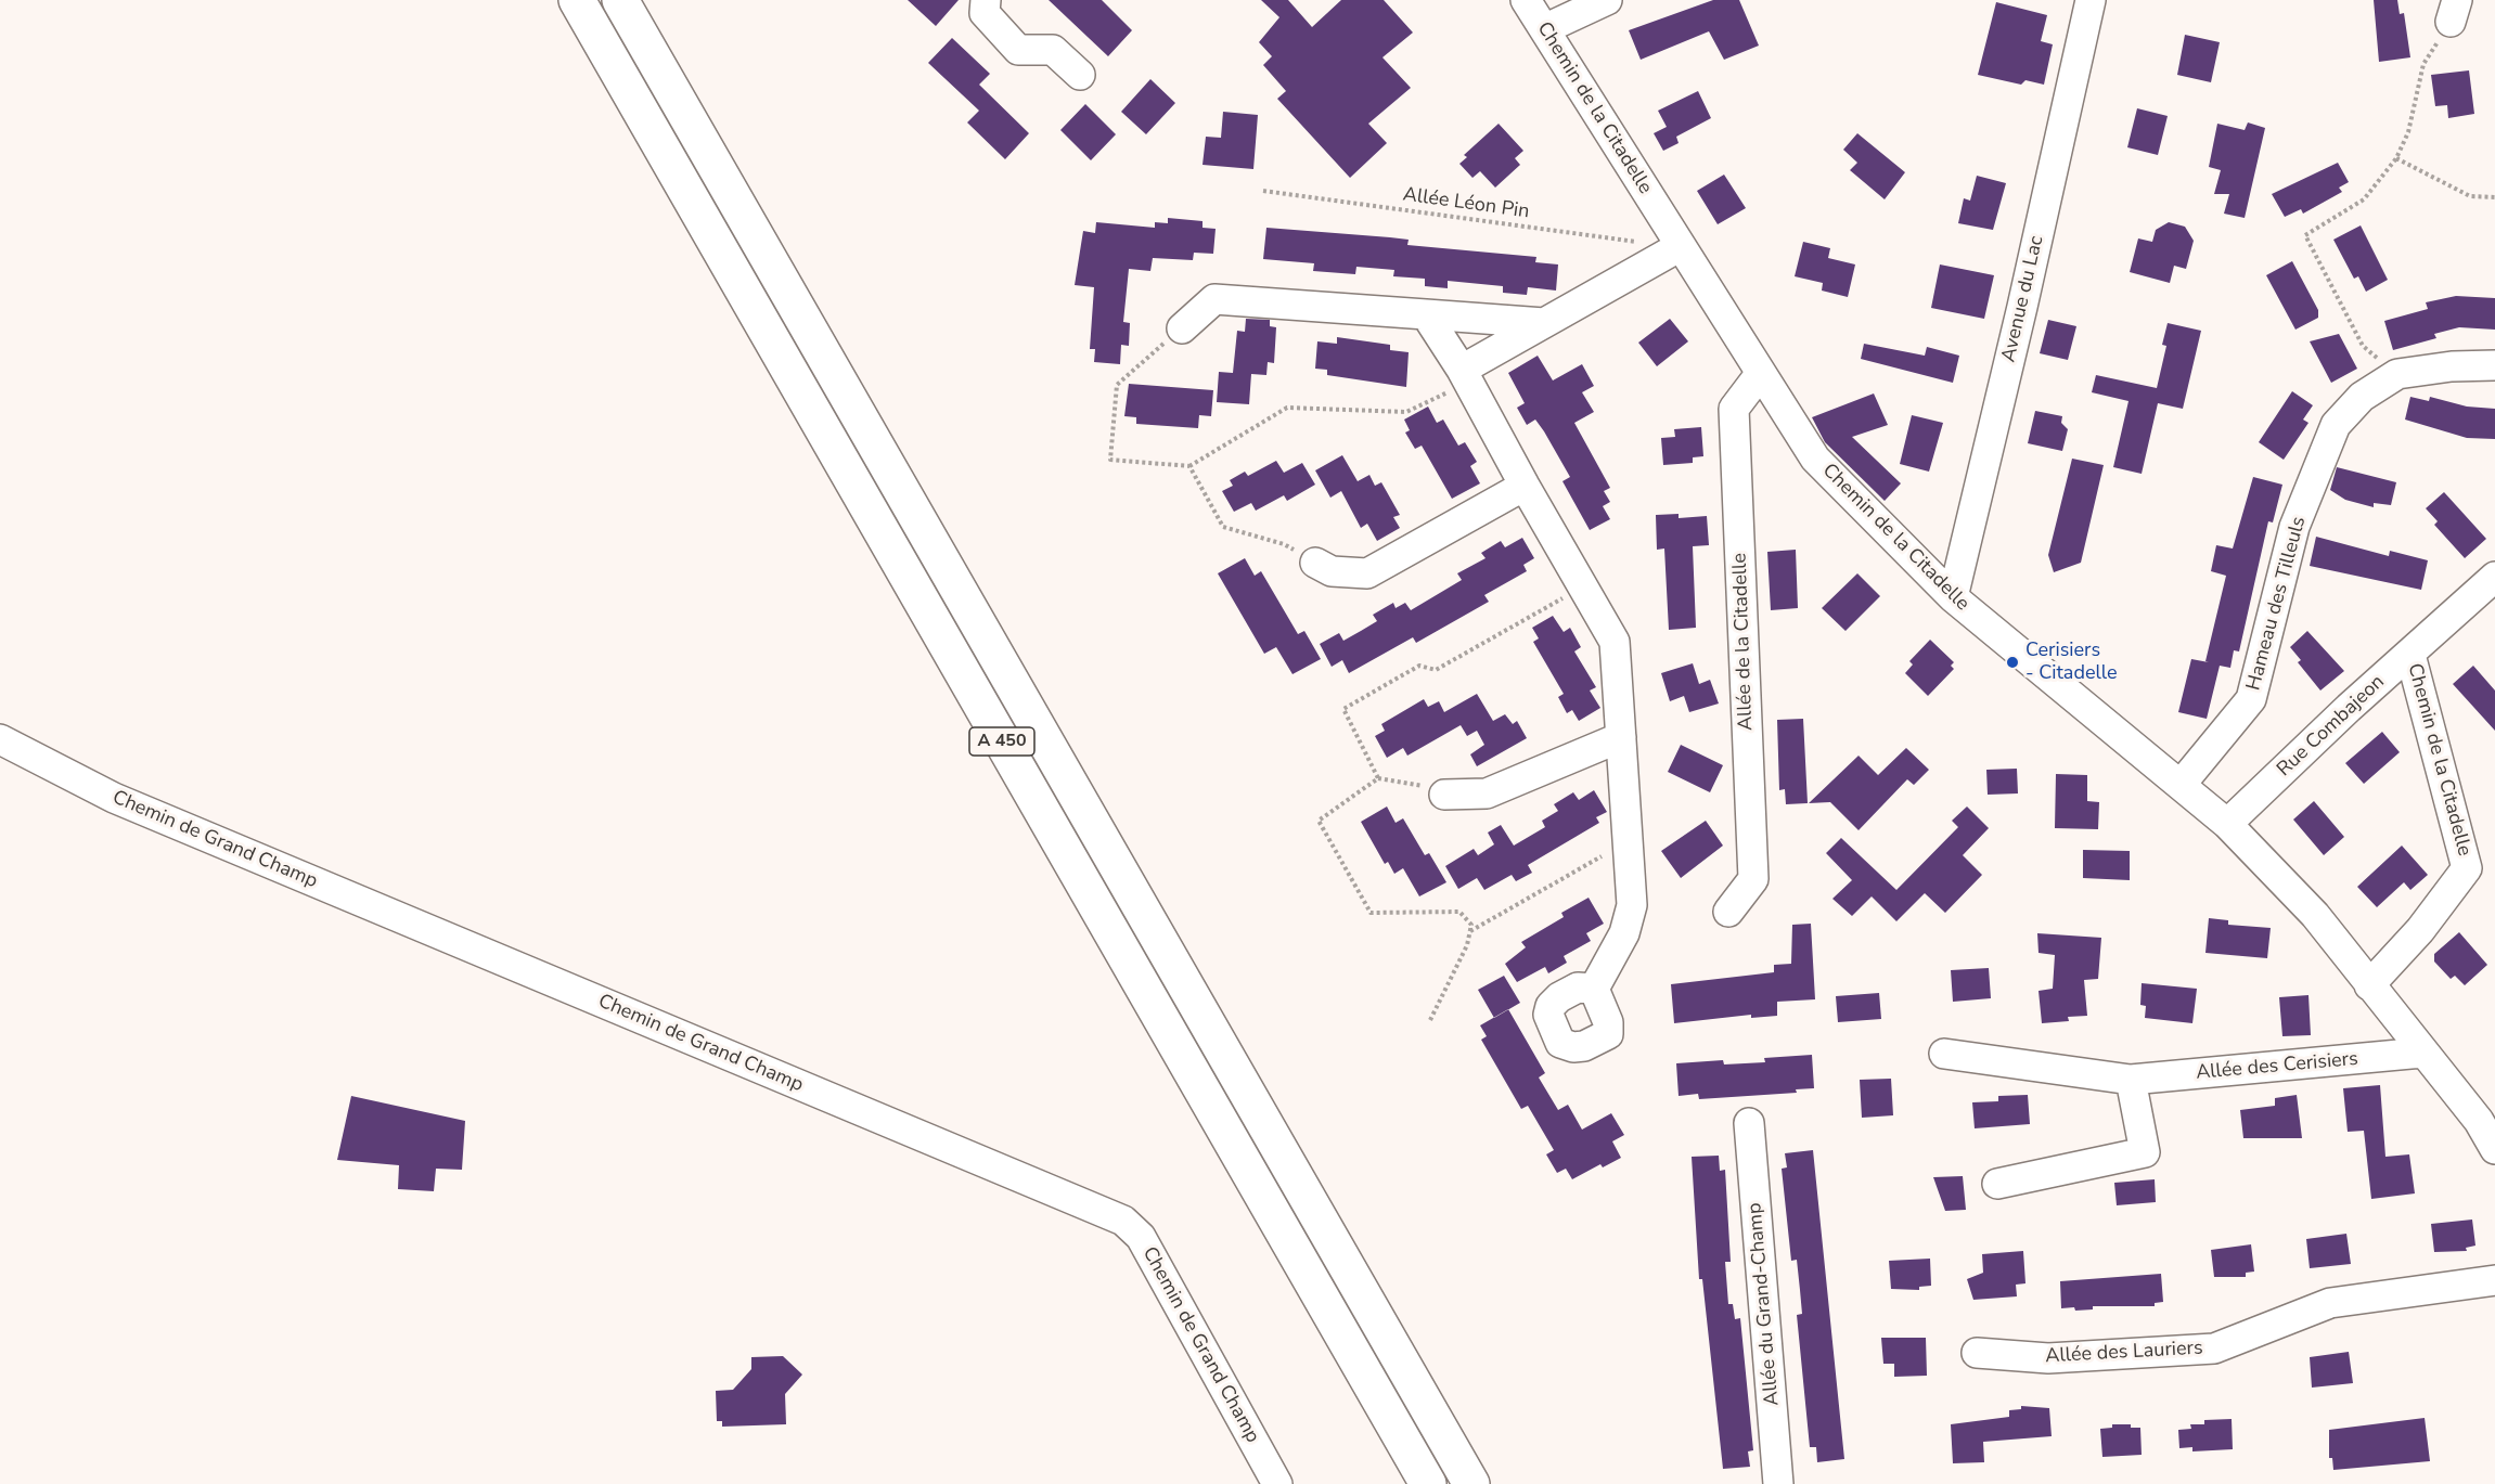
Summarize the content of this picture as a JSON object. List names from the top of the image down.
{
  "streets": {
    "highway": ["A 450"],
    "street": [
      "Chemin de la Citadelle",
      "Avenue du Lac",
      "Hameau des Tilleuls",
      "Allée de la Citadelle",
      "Rue Combajeon",
      "Chemin de Grand Champ",
      "Allée des Cerisiers",
      "Allée du Grand-Champ",
      "Allée des Lauriers"
    ],
    "path": ["Allée Léon Pin"]
  },
  "crossings": [
    ["Chemin de la Citadelle", "Allée Léon Pin"],
    ["Chemin de la Citadelle", "Avenue du Lac"],
    ["Chemin de la Citadelle", "Hameau des Tilleuls"],
    ["Chemin de la Citadelle", "Allée de la Citadelle"],
    ["Chemin de la Citadelle", "Rue Combajeon"],
    ["Chemin de la Citadelle", "Allée des Cerisiers"]
  ],
  "places": ["Cerisiers - Citadelle"]
}
